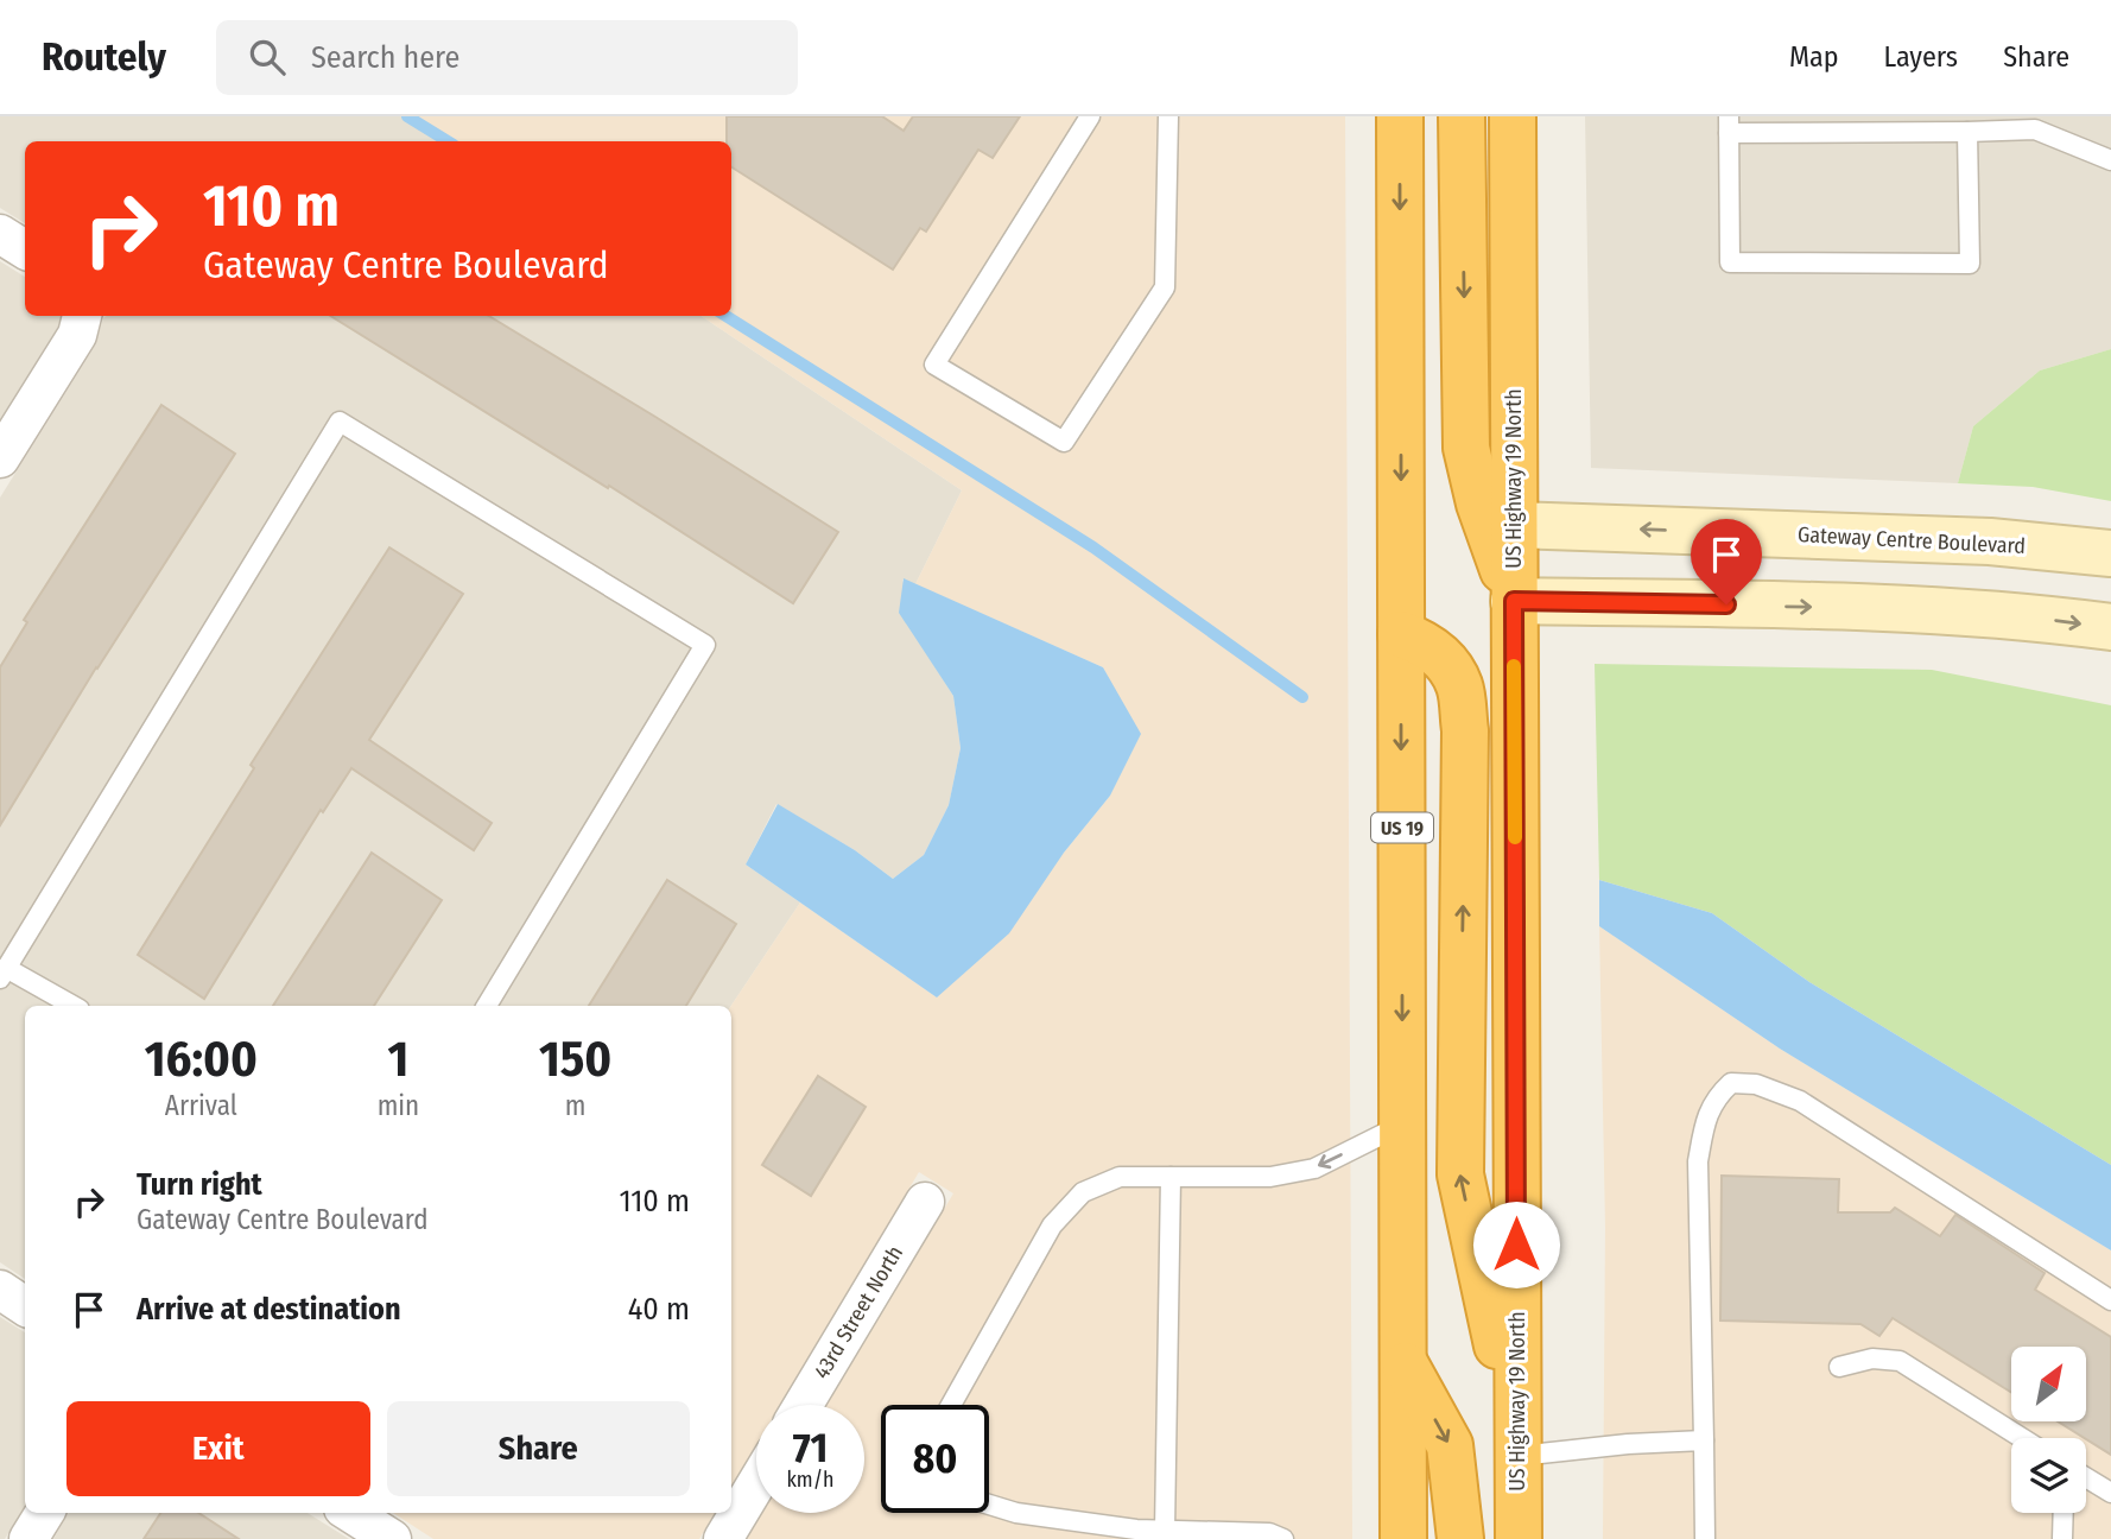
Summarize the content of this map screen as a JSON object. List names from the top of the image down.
{
  "streets": {
    "highway": ["US Highway 19 North", "US 19"],
    "street": ["Gateway Centre Boulevard", "43rd Street North"]
  },
  "crossings": [
    ["US Highway 19 North", "Gateway Centre Boulevard"]
  ],
  "north": "top right",
  "page": {
    "header": "Routely",
    "search": "Search here",
    "nav": ["Map", "Layers", "Share"],
    "turn": ["110 m", "Gateway Centre Boulevard"],
    "eta": [
      "16:00",
      "Arrival",
      "1",
      "min",
      "150",
      "m"
    ],
    "list": [
      {
        "name": "Turn right",
        "note": "Gateway Centre Boulevard",
        "value": "110 m"
      },
      {
        "name": "Arrive at destination",
        "value": "40 m"
      }
    ],
    "buttons": ["Exit", "Share"],
    "speed": "71 km/h",
    "limit": "80"
  }
}
